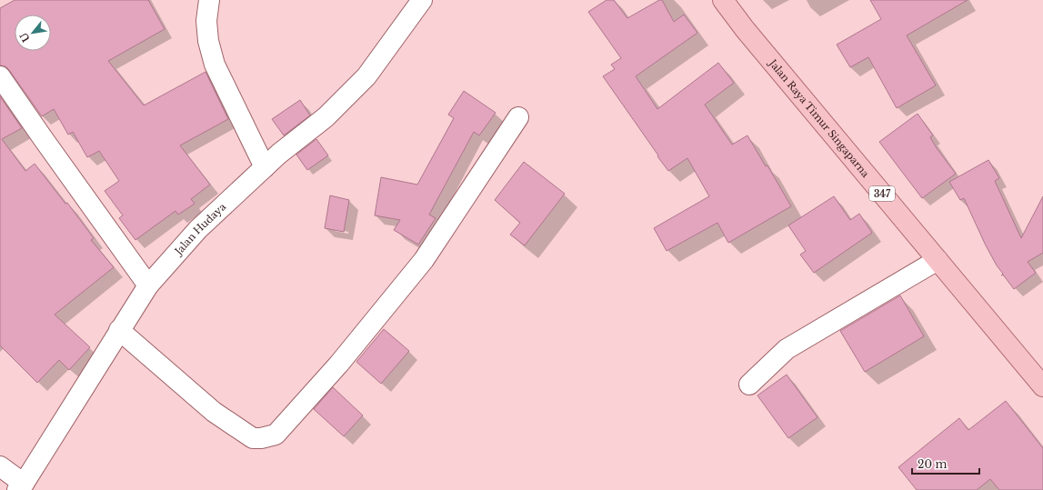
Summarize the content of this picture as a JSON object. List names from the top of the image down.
{
  "streets": {
    "main road": ["Jalan Raya Timur Singaparna", "347"],
    "street": ["Jalan Hudaya"]
  },
  "scale_bar": "20 m",
  "north": "bottom left"
}
